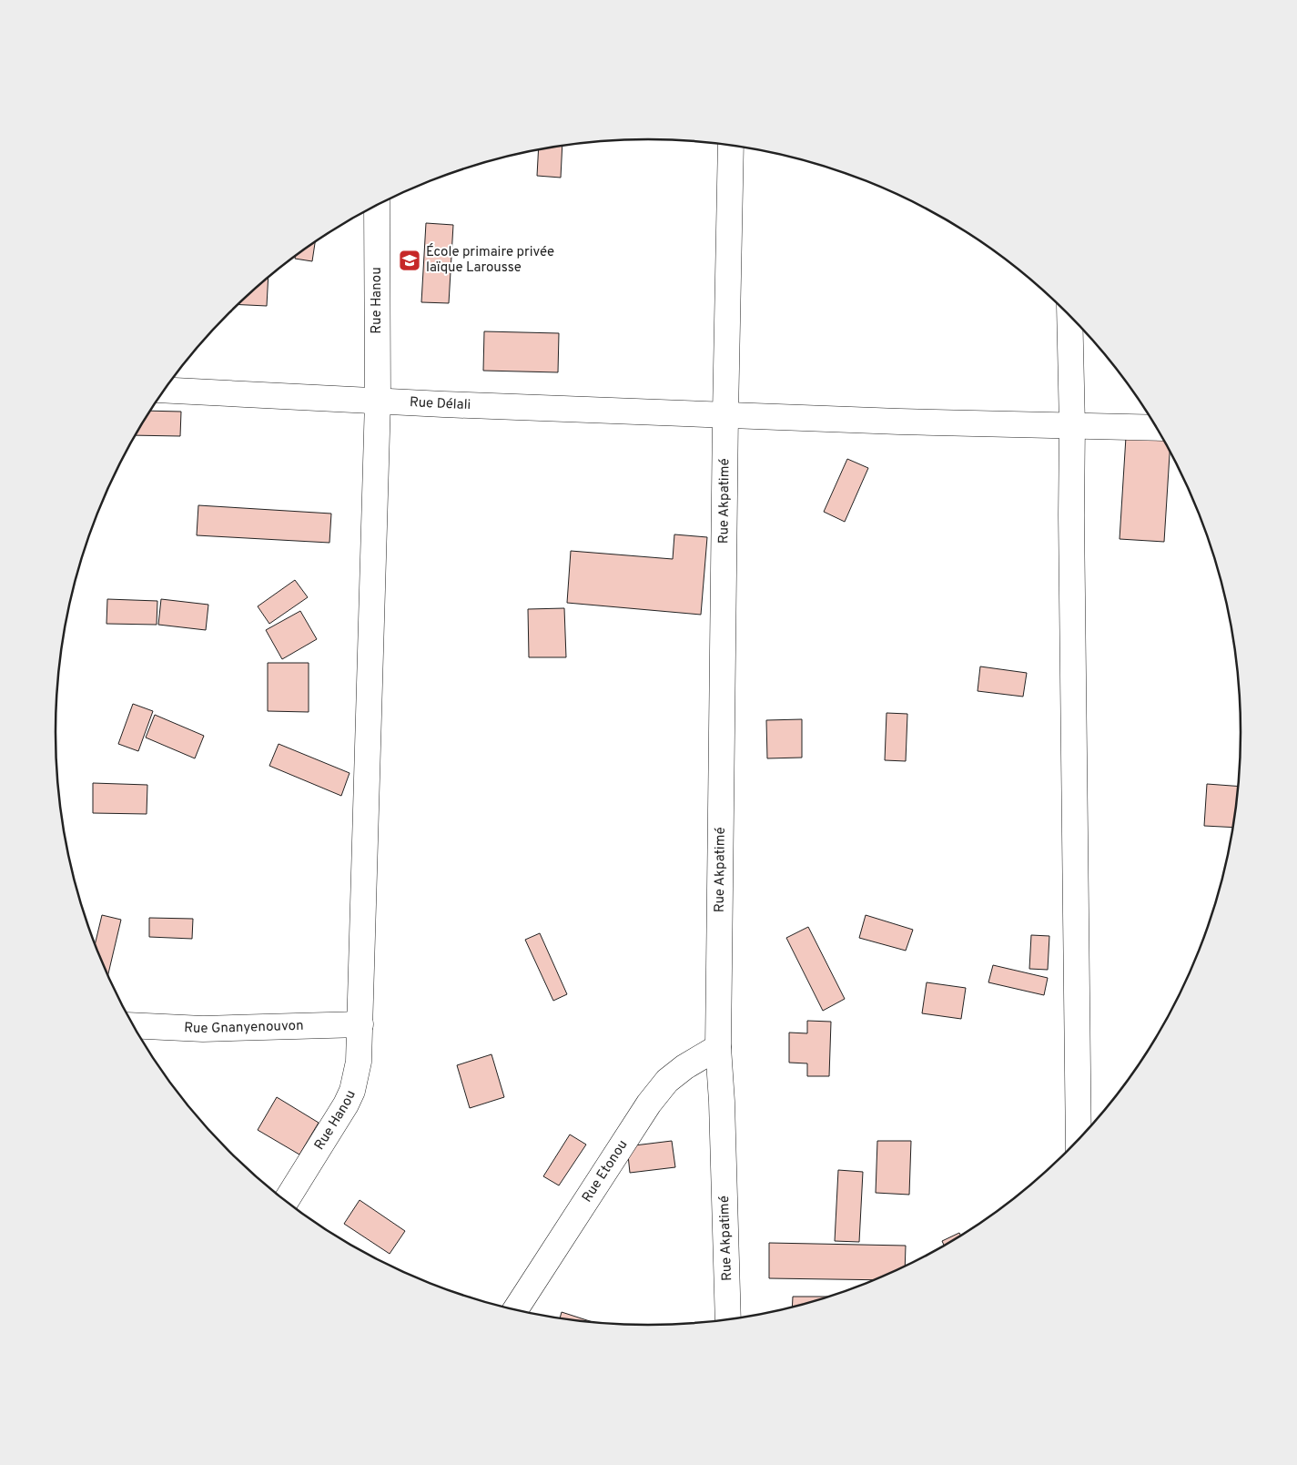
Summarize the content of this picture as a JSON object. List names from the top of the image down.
{
  "streets": {
    "street": [
      "Rue Hanou",
      "Rue Délali",
      "Rue Akpatimé",
      "Rue Gnanyenouvon",
      "Rue Etonou"
    ]
  },
  "crossings": [
    ["Rue Hanou", "Rue Délali"],
    ["Rue Hanou", "Rue Gnanyenouvon"],
    ["Rue Délali", "Rue Akpatimé"],
    ["Rue Akpatimé", "Rue Etonou"]
  ],
  "places": {
    "school or university": ["École primaire privée laïque Larousse"]
  }
}
